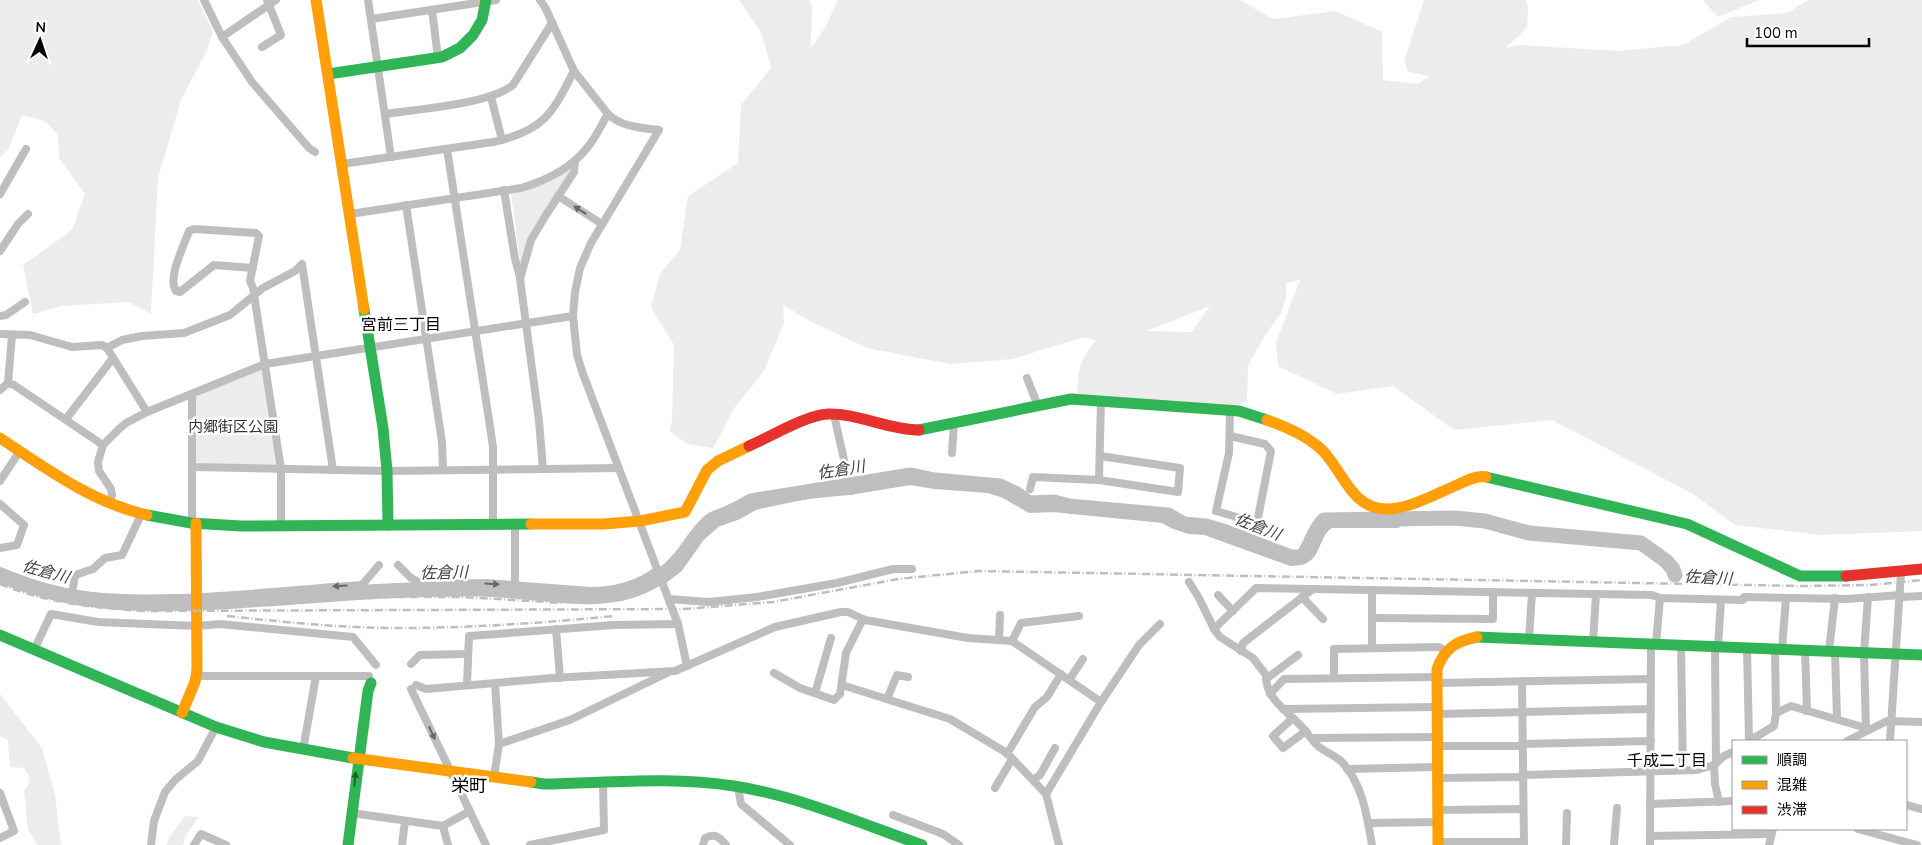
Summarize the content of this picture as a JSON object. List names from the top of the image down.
{
  "districts": ["宮前三丁目", "千成二丁目", "栄町"],
  "water": ["佐倉川"],
  "parks": ["内郷街区公園"],
  "legend": ["順調", "混雑", "渋滞"],
  "scale_bar": "100 m",
  "north": "top"
}
